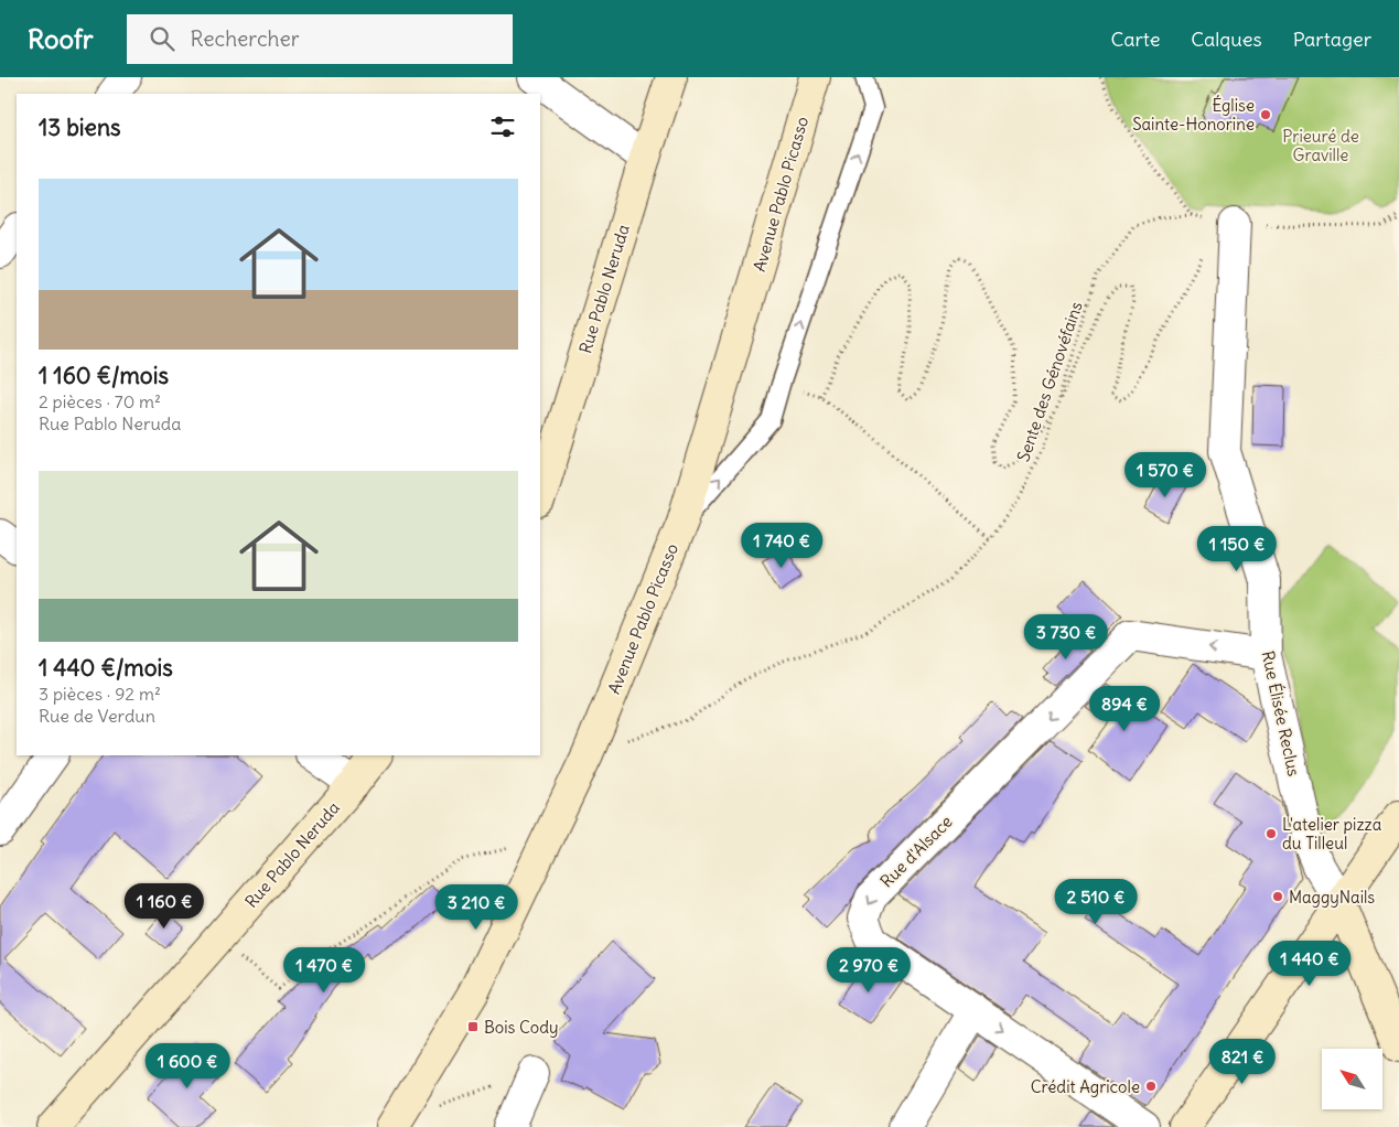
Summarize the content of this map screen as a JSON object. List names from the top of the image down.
{
  "streets": {
    "street": [
      "Avenue Pablo Picasso",
      "Rue Pablo Neruda",
      "Rue Élisée Reclus",
      "Rue d'Alsace"
    ],
    "path": ["Sente des Génovéfains"]
  },
  "crossings": [
    ["Avenue Pablo Picasso", "Sente des Génovéfains"],
    ["Rue Élisée Reclus", "Rue d'Alsace"]
  ],
  "parks": ["Prieuré de Graville"],
  "places": {
    "other": [
      "Église Sainte-Honorine",
      "L'atelier pizza du Tilleul",
      "MaggyNails",
      "Crédit Agricole"
    ],
    "transit": ["Bois Cody"]
  },
  "north": "top left",
  "page": {
    "header": "Roofr",
    "search": "Rechercher",
    "nav": ["Carte", "Calques", "Partager"],
    "heading": "13 biens",
    "list": [
      {
        "name": "1 160 €/mois",
        "note": "2 pièces · 70 m² · Rue Pablo Neruda"
      },
      {
        "name": "1 440 €/mois",
        "note": "3 pièces · 92 m² · Rue de Verdun"
      }
    ],
    "price": [
      "1 570 €",
      "1 740 €",
      "1 150 €",
      "3 730 €",
      "894 €",
      "2 510 €",
      "1 160 €",
      "3 210 €",
      "1 440 €",
      "1 470 €",
      "2 970 €",
      "821 €",
      "1 600 €"
    ]
  }
}
